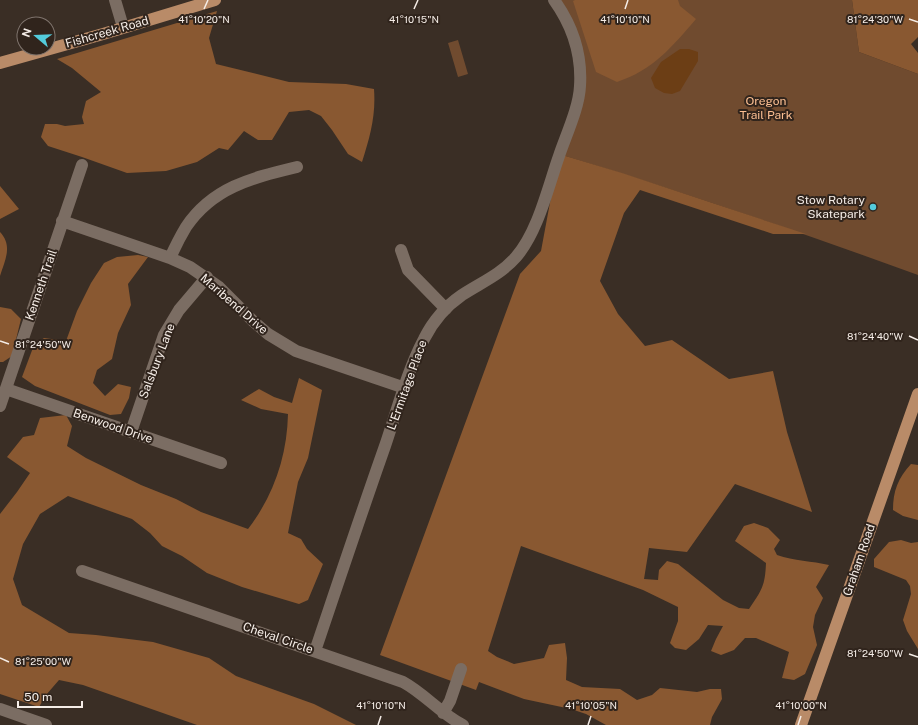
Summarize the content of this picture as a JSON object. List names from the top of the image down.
{
  "streets": {
    "main road": ["Fishcreek Road", "Graham Road"],
    "street": [
      "Kenneth Trail",
      "Maribend Drive",
      "Salsbury Lane",
      "L'Ermitage Place",
      "Benwood Drive",
      "Cheval Circle"
    ]
  },
  "crossings": [
    ["Kenneth Trail", "Maribend Drive"],
    ["Kenneth Trail", "Benwood Drive"],
    ["Maribend Drive", "Salsbury Lane"],
    ["Maribend Drive", "L'Ermitage Place"],
    ["Salsbury Lane", "Benwood Drive"],
    ["L'Ermitage Place", "Cheval Circle"]
  ],
  "parks": ["Oregon Trail Park"],
  "places": ["Stow Rotary Skatepark"],
  "scale_bar": "50 m",
  "north": "left",
  "coordinates": [
    "81°24'30\"W",
    "41°10'20\"N",
    "41°10'15\"N",
    "41°10'10\"N",
    "81°24'40\"W",
    "81°24'50\"W",
    "81°25'00\"W",
    "41°10'05\"N",
    "41°10'00\"N"
  ]
}
